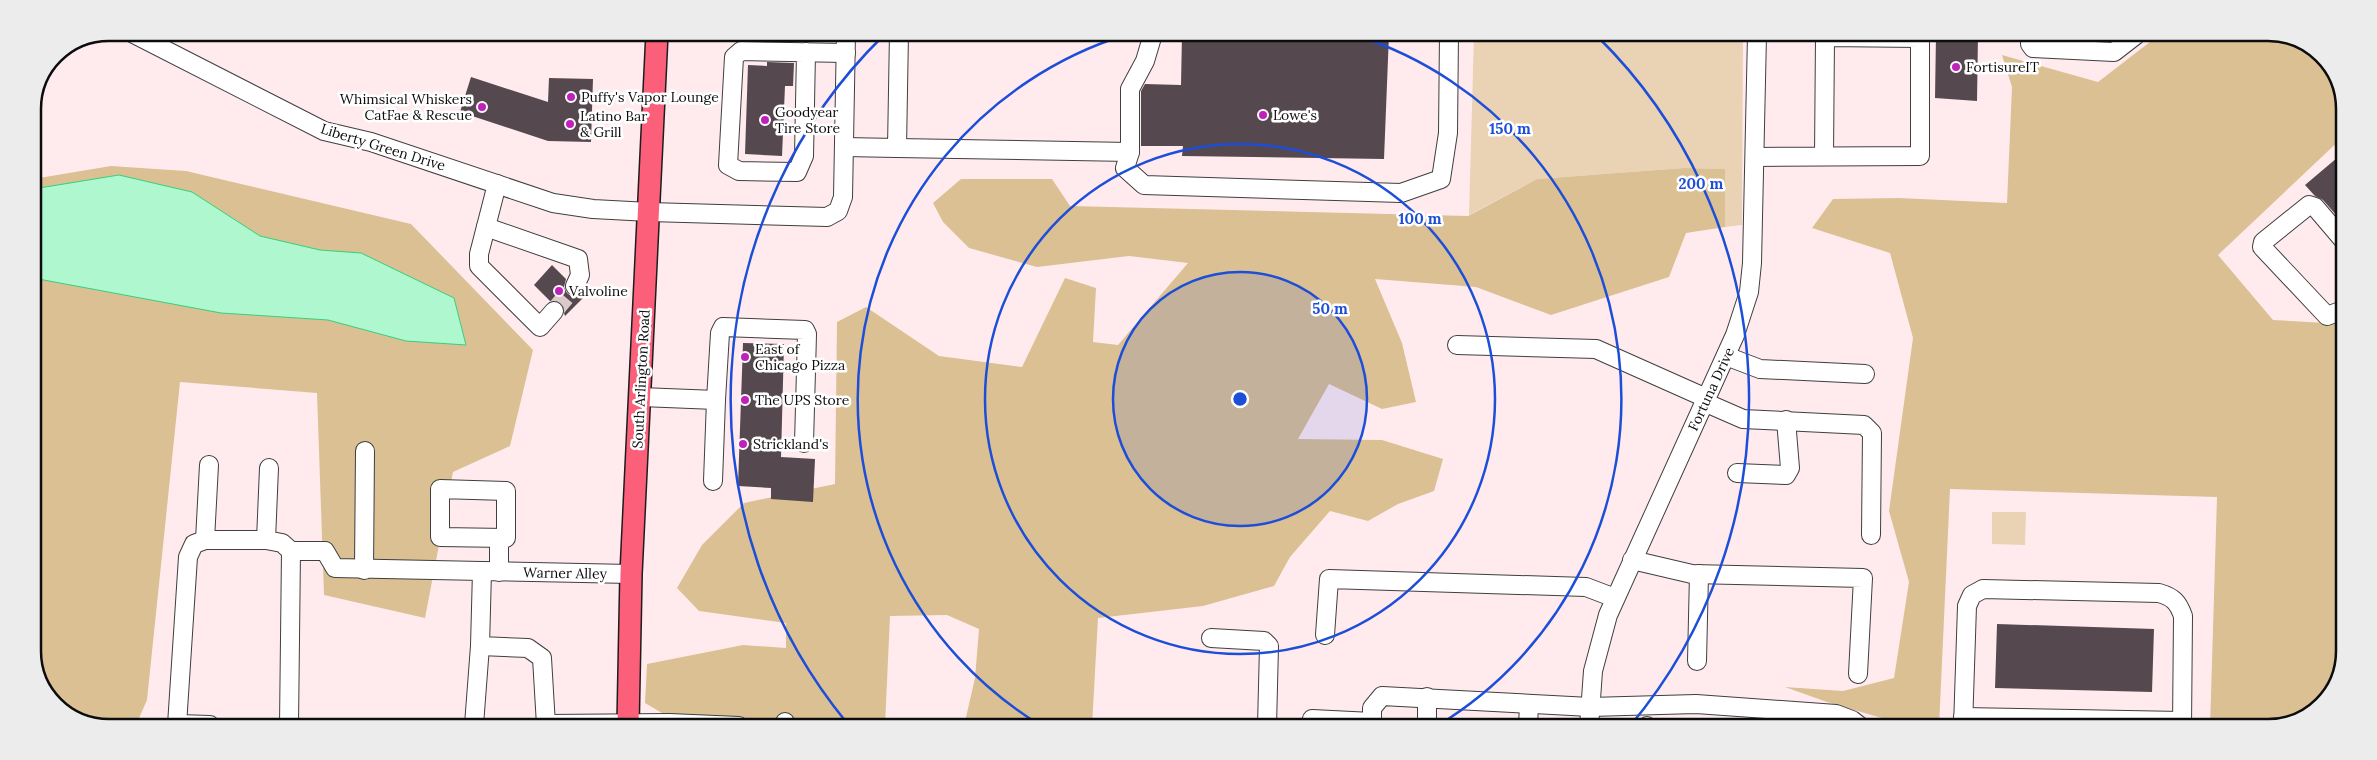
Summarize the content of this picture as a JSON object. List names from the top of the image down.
{
  "streets": {
    "main road": ["South Arlington Road"],
    "street": ["Liberty Green Drive", "Fortuna Drive", "Warner Alley"]
  },
  "crossings": [
    ["Liberty Green Drive", "South Arlington Road"],
    ["South Arlington Road", "Warner Alley"]
  ],
  "places": [
    "FortisureIT",
    "Puffy's Vapor Lounge",
    "Whimsical Whiskers CatFae & Rescue",
    "Lowe's",
    "Goodyear Tire Store",
    "Latino Bar & Grill",
    "Valvoline",
    "East of Chicago Pizza",
    "The UPS Store",
    "Strickland's"
  ],
  "rings": [
    "150 m",
    "200 m",
    "100 m",
    "50 m"
  ]
}
